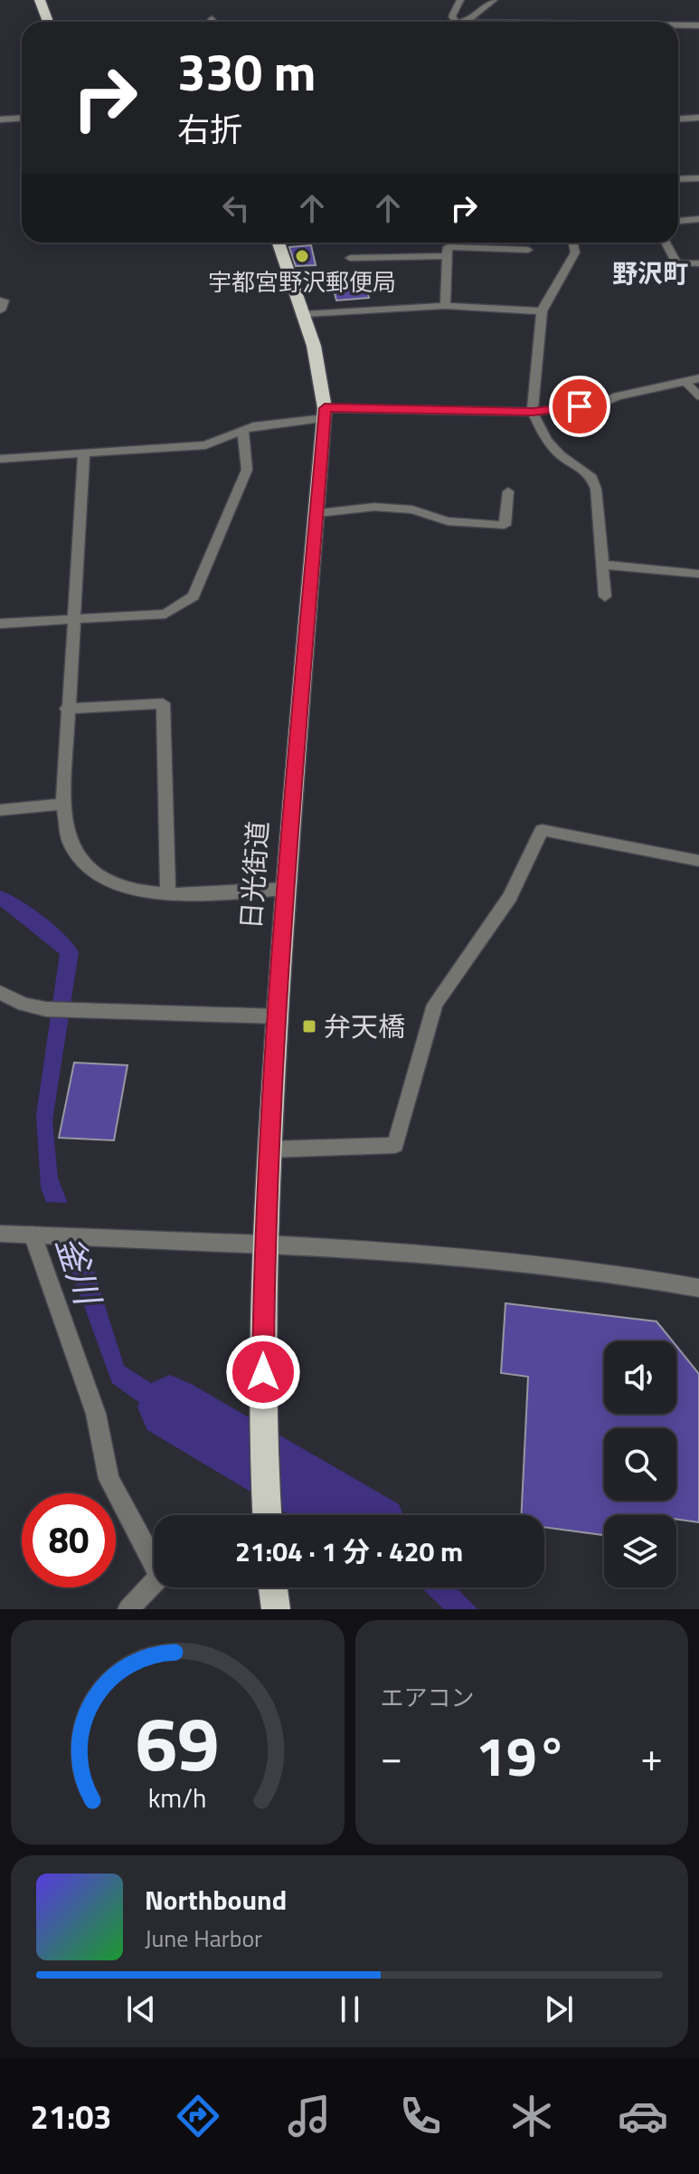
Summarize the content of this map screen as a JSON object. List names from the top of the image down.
{
  "streets": {
    "highway": ["日光街道"]
  },
  "districts": ["野沢町"],
  "water": ["釜川"],
  "places": {
    "other": ["宇都宮野沢郵便局"],
    "transit": ["弁天橋"]
  },
  "page": {
    "turn": ["330 m", "右折"],
    "limit": "80",
    "trip": "21:04 · 1 分 · 420 m",
    "tile": "エアコン",
    "heat": ["−", "19°", "+"],
    "song": ["Northbound", "June Harbor"],
    "tabs": "21:03",
    "gauge": ["69", "km/h"]
  }
}
